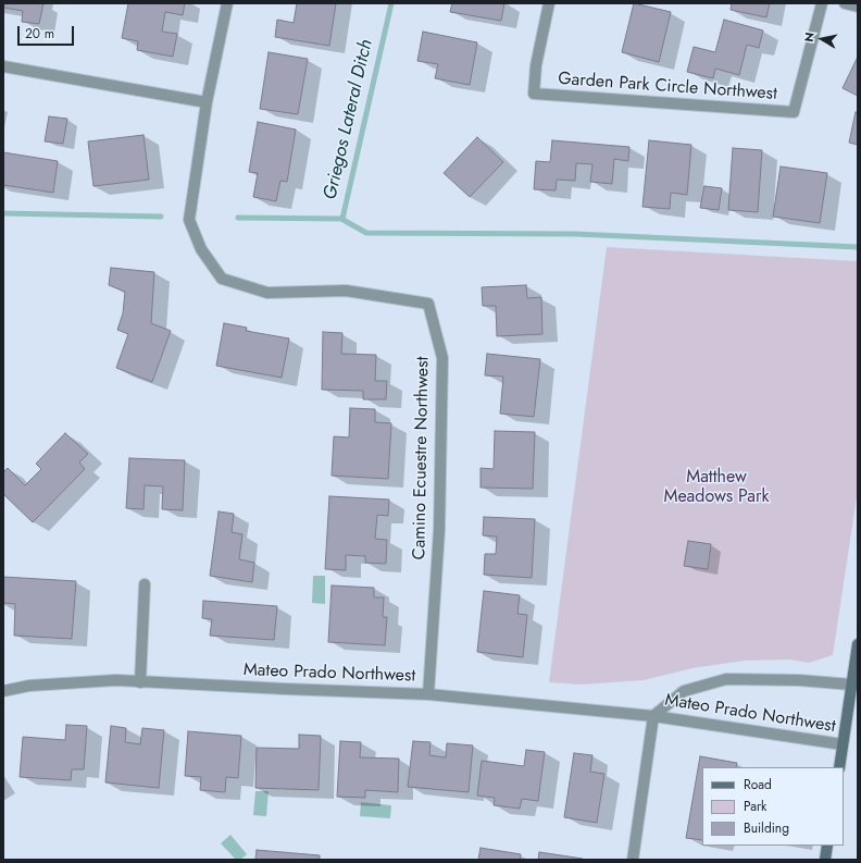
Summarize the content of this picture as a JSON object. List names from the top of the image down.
{
  "streets": {
    "street": ["Garden Park Circle Northwest", "Camino Ecuestre Northwest", "Mateo Prado Northwest"]
  },
  "crossings": [
    ["Camino Ecuestre Northwest", "Mateo Prado Northwest"]
  ],
  "water": ["Griegos Lateral Ditch"],
  "parks": ["Matthew Meadows Park"],
  "legend": ["Road", "Park", "Building"],
  "scale_bar": "20 m",
  "north": "left"
}
